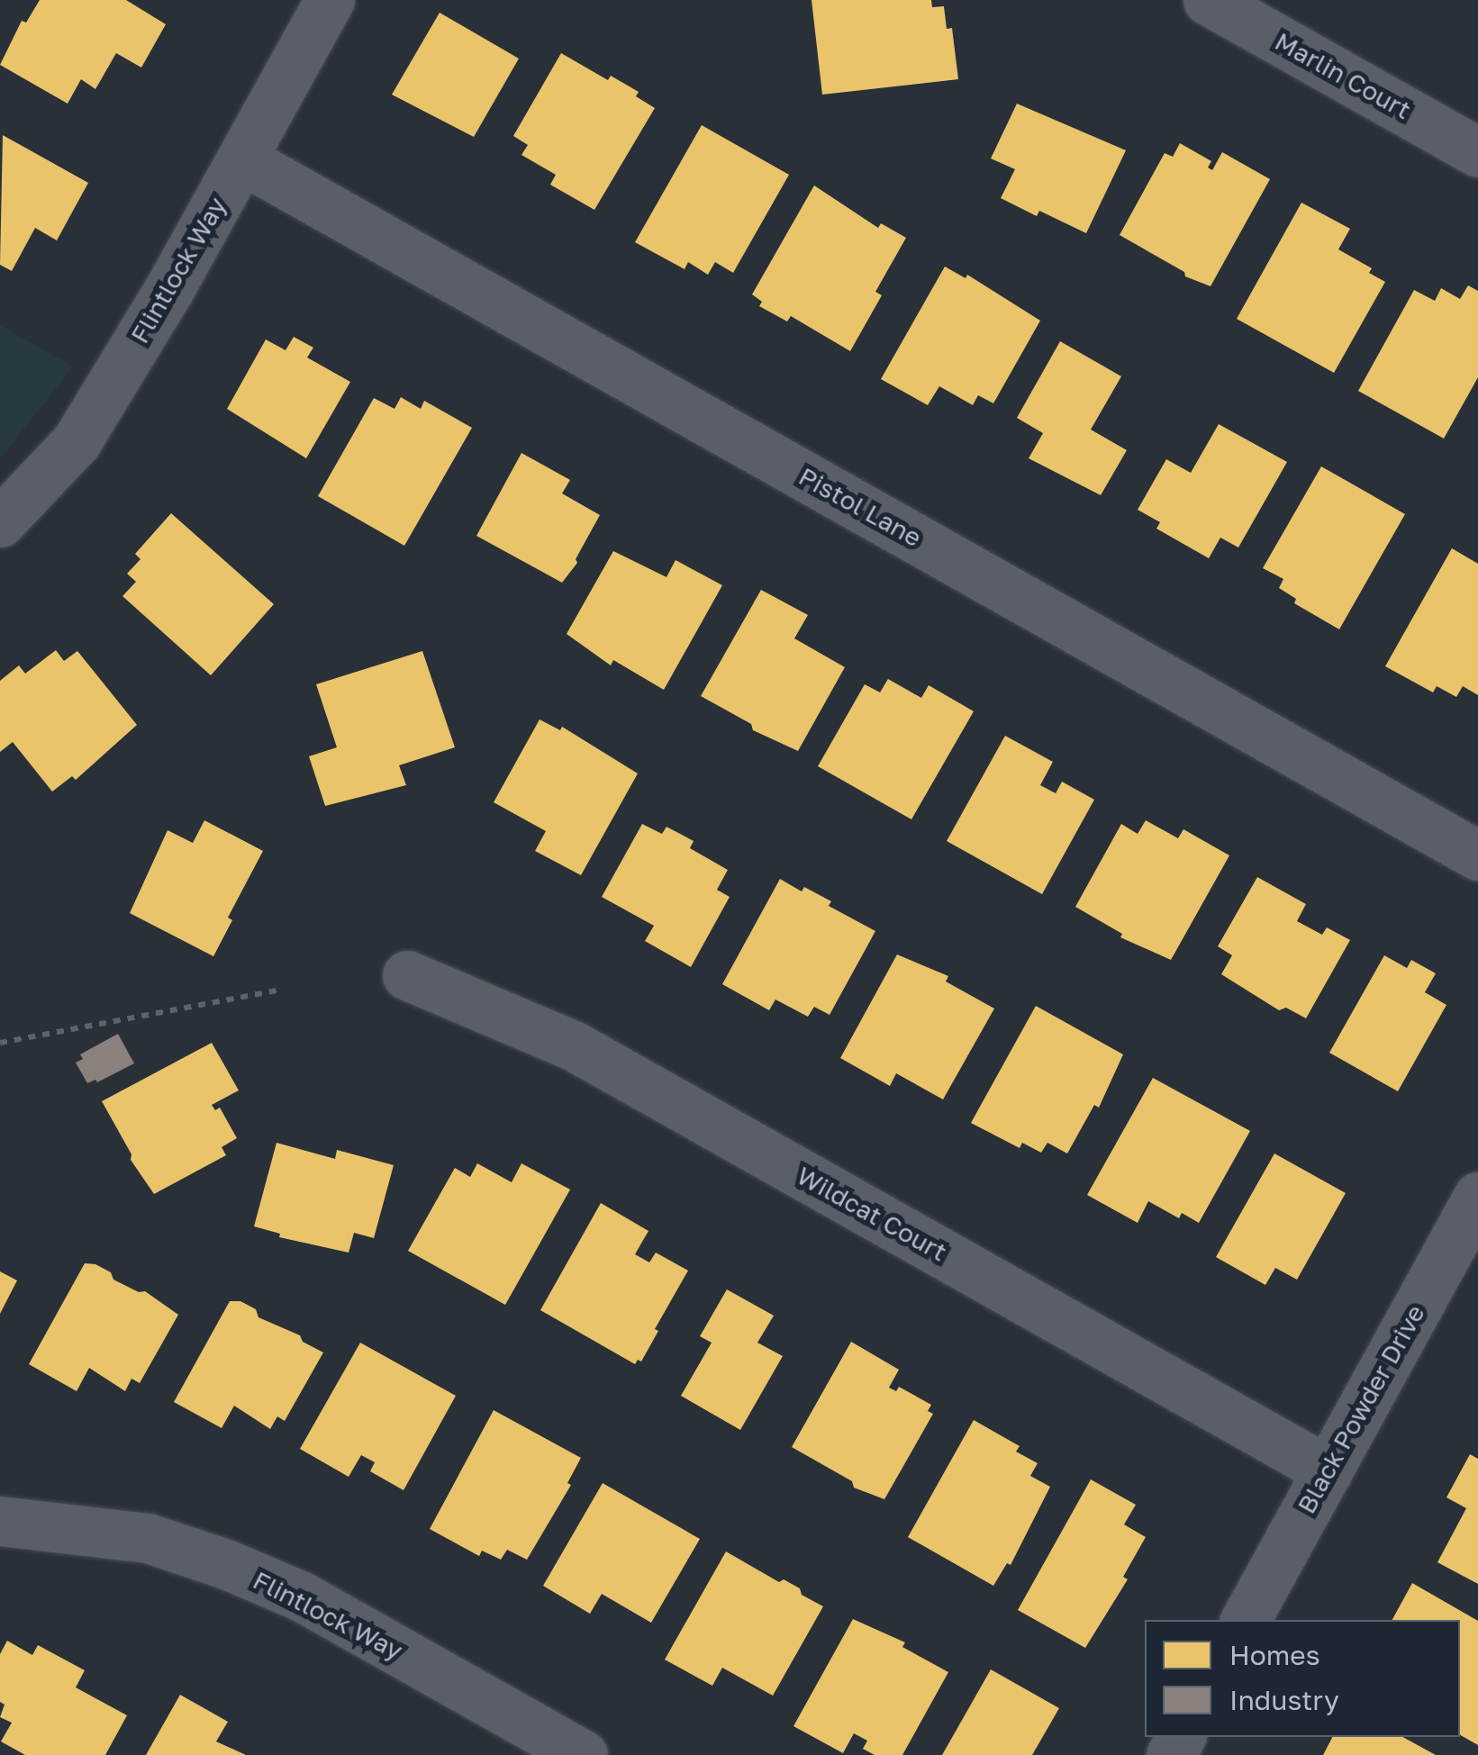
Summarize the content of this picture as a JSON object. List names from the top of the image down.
{
  "streets": {
    "street": [
      "Marlin Court",
      "Flintlock Way",
      "Pistol Lane",
      "Wildcat Court",
      "Black Powder Drive"
    ]
  },
  "crossings": [
    ["Flintlock Way", "Pistol Lane"],
    ["Wildcat Court", "Black Powder Drive"]
  ],
  "legend": ["Homes", "Industry"]
}
